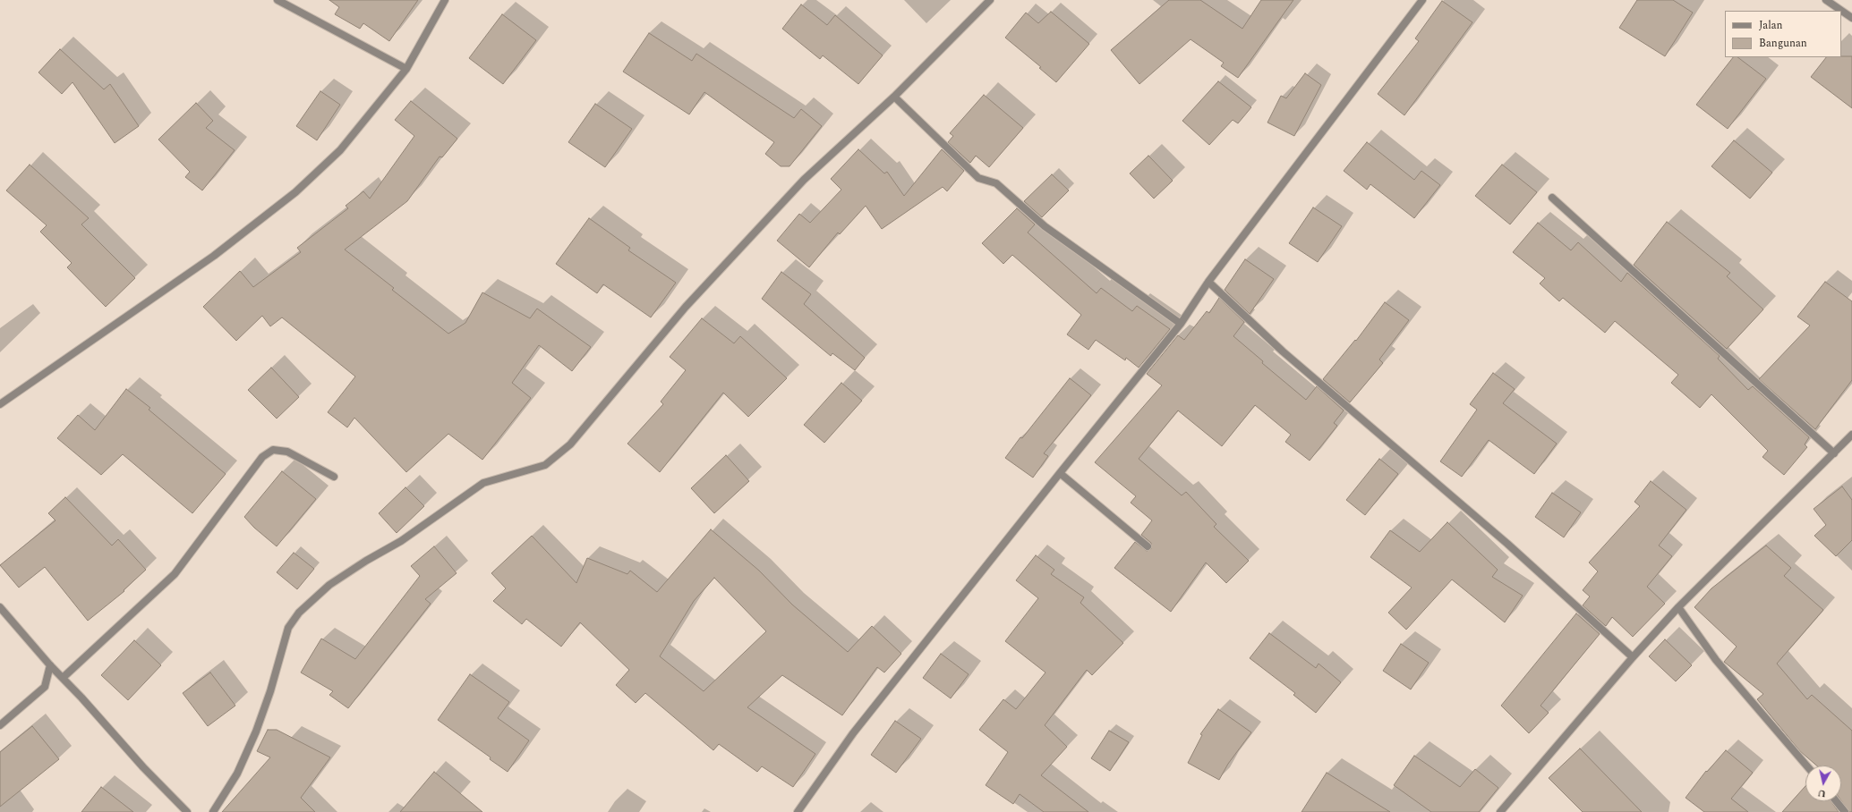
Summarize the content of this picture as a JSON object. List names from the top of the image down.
{
  "legend": ["Jalan", "Bangunan"],
  "north": "bottom"
}
